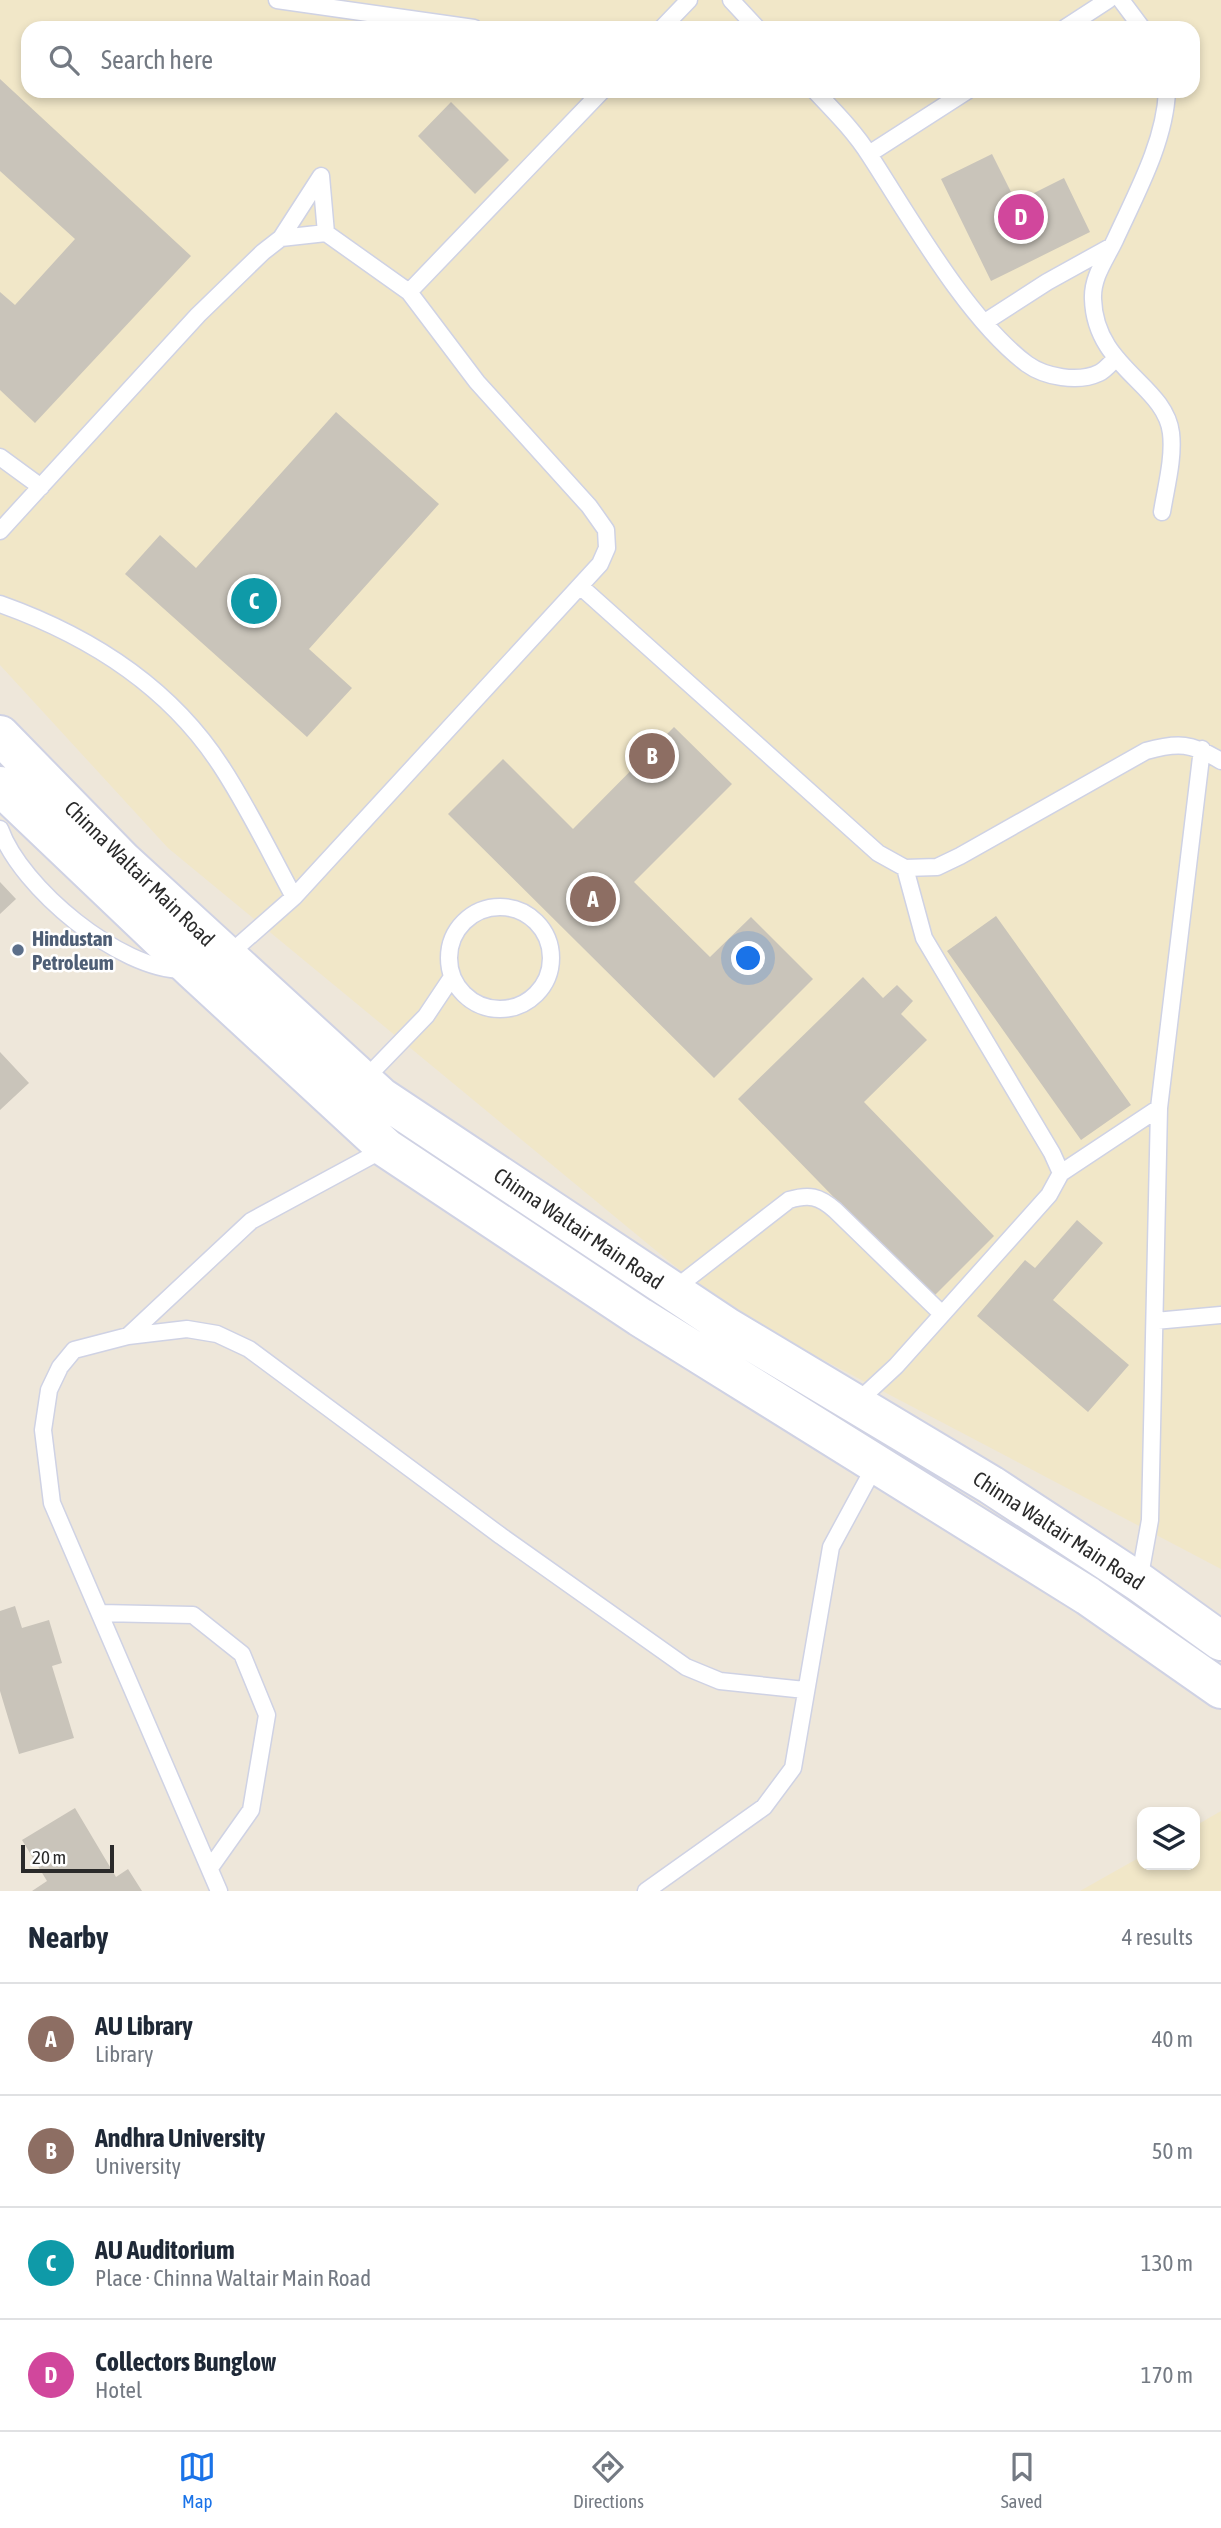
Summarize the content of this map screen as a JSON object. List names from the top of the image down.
{
  "streets": {
    "street": ["Chinna Waltair Main Road"]
  },
  "places": ["Hindustan Petroleum"],
  "scale_bar": "20 m",
  "page": {
    "search": "Search here",
    "pins": [
      "D",
      "C",
      "B",
      "A"
    ],
    "scale": "20 m",
    "heading": ["Nearby", "4 results"],
    "list": [
      {
        "mark": "A",
        "name": "AU Library",
        "note": "Library",
        "value": "40 m"
      },
      {
        "mark": "B",
        "name": "Andhra University",
        "note": "University",
        "value": "50 m"
      },
      {
        "mark": "C",
        "name": "AU Auditorium",
        "note": "Place · Chinna Waltair Main Road",
        "value": "130 m"
      },
      {
        "mark": "D",
        "name": "Collectors Bunglow",
        "note": "Hotel",
        "value": "170 m"
      }
    ],
    "nav": ["Map", "Directions", "Saved"]
  }
}
